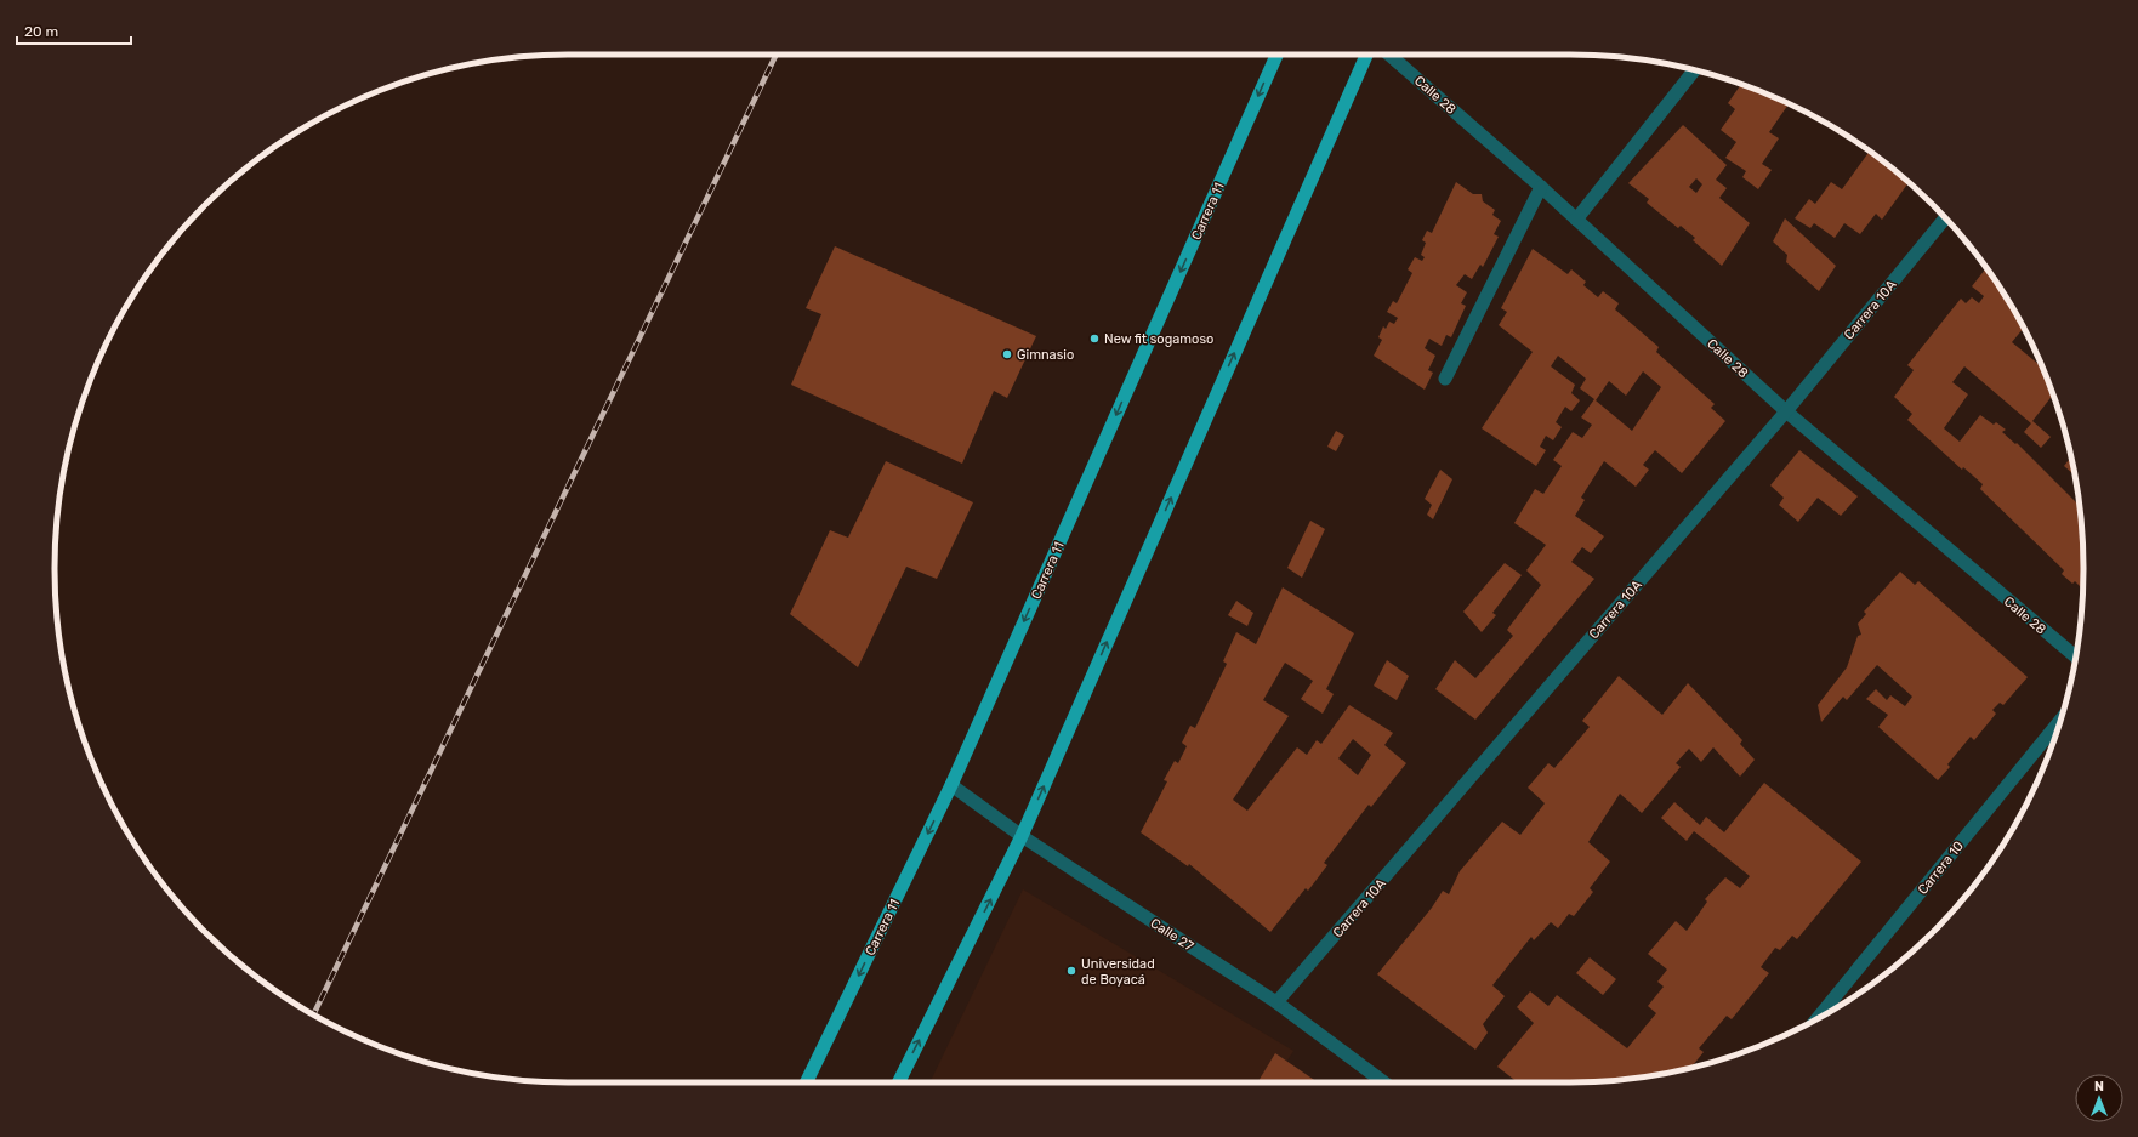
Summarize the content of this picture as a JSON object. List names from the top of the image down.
{
  "streets": {
    "main road": ["Carrera 11"],
    "street": [
      "Calle 28",
      "Carrera 10A",
      "Carrera 10",
      "Calle 27"
    ]
  },
  "crossings": [
    ["Calle 28", "Carrera 10A"],
    ["Carrera 11", "Calle 27"],
    ["Carrera 10A", "Calle 27"]
  ],
  "places": ["New fit sogamoso", "Gimnasio", "Universidad de Boyacá"],
  "scale_bar": "20 m",
  "north": "top"
}
